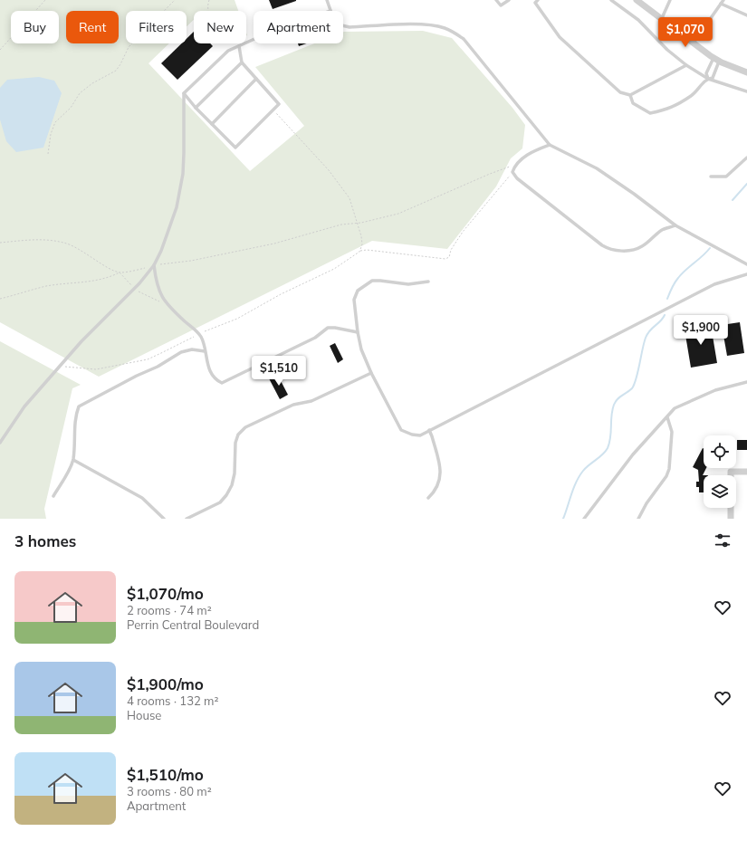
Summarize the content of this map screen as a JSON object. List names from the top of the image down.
{
  "page": {
    "chip": [
      "Buy",
      "Rent",
      "Filters",
      "New",
      "Apartment"
    ],
    "price": ["$1,070", "$1,900", "$1,510"],
    "heading": "3 homes",
    "list": [
      {
        "name": "$1,070/mo",
        "note": "2 rooms · 74 m² · Perrin Central Boulevard"
      },
      {
        "name": "$1,900/mo",
        "note": "4 rooms · 132 m² · House"
      },
      {
        "name": "$1,510/mo",
        "note": "3 rooms · 80 m² · Apartment"
      }
    ]
  }
}
